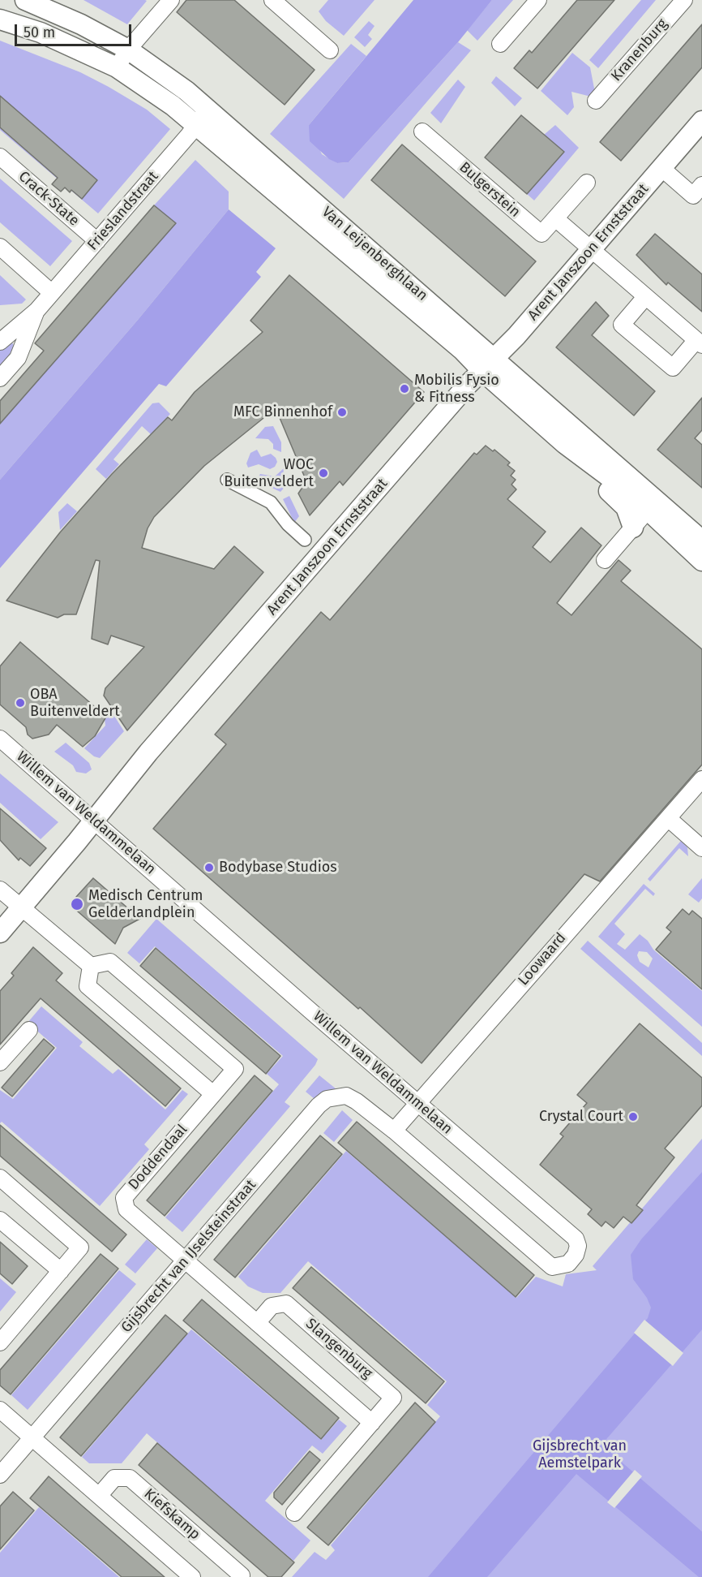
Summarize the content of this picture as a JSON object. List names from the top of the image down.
{
  "streets": {
    "street": [
      "Kranenburg",
      "Bulgerstein",
      "Crack-State",
      "Frieslandstraat",
      "Arent Janszoon Ernststraat",
      "Van Leijenberghlaan",
      "Willem van Weldammelaan",
      "Loowaard",
      "Doddendaal",
      "Gijsbrecht van IJselsteinstraat",
      "Slangenburg",
      "Kiefskamp"
    ]
  },
  "crossings": [
    ["Crack-State", "Frieslandstraat"],
    ["Frieslandstraat", "Van Leijenberghlaan"],
    ["Arent Janszoon Ernststraat", "Van Leijenberghlaan"],
    ["Arent Janszoon Ernststraat", "Willem van Weldammelaan"],
    ["Willem van Weldammelaan", "Loowaard"],
    ["Willem van Weldammelaan", "Gijsbrecht van IJselsteinstraat"],
    ["Loowaard", "Gijsbrecht van IJselsteinstraat"],
    ["Doddendaal", "Gijsbrecht van IJselsteinstraat"]
  ],
  "parks": ["Gijsbrecht van Aemstelpark"],
  "places": [
    "Mobilis Fysio & Fitness",
    "MFC Binnenhof",
    "WOC Buitenveldert",
    "OBA Buitenveldert",
    "Bodybase Studios",
    "Medisch Centrum Gelderlandplein",
    "Crystal Court"
  ],
  "scale_bar": "50 m"
}
